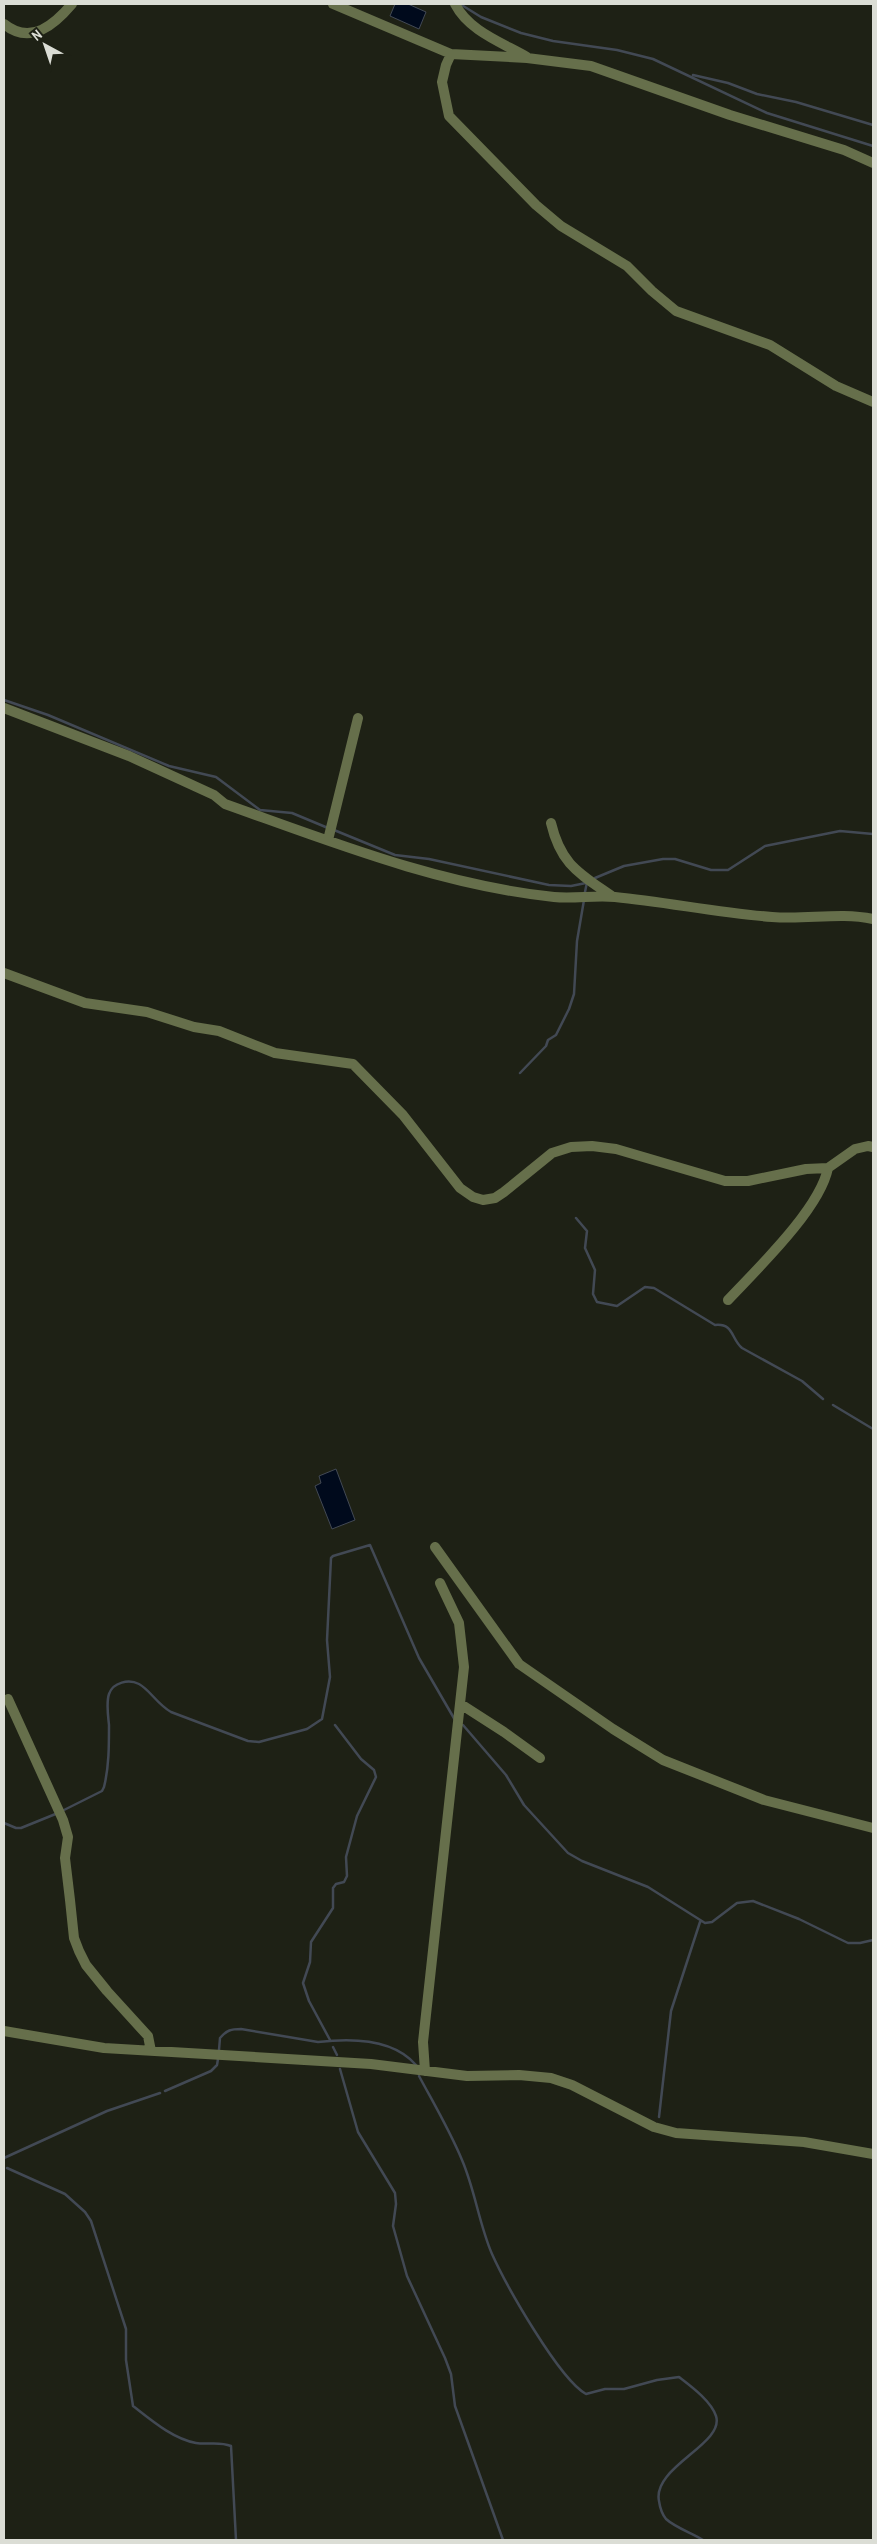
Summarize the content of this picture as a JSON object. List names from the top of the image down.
{
  "north": "top left"
}
